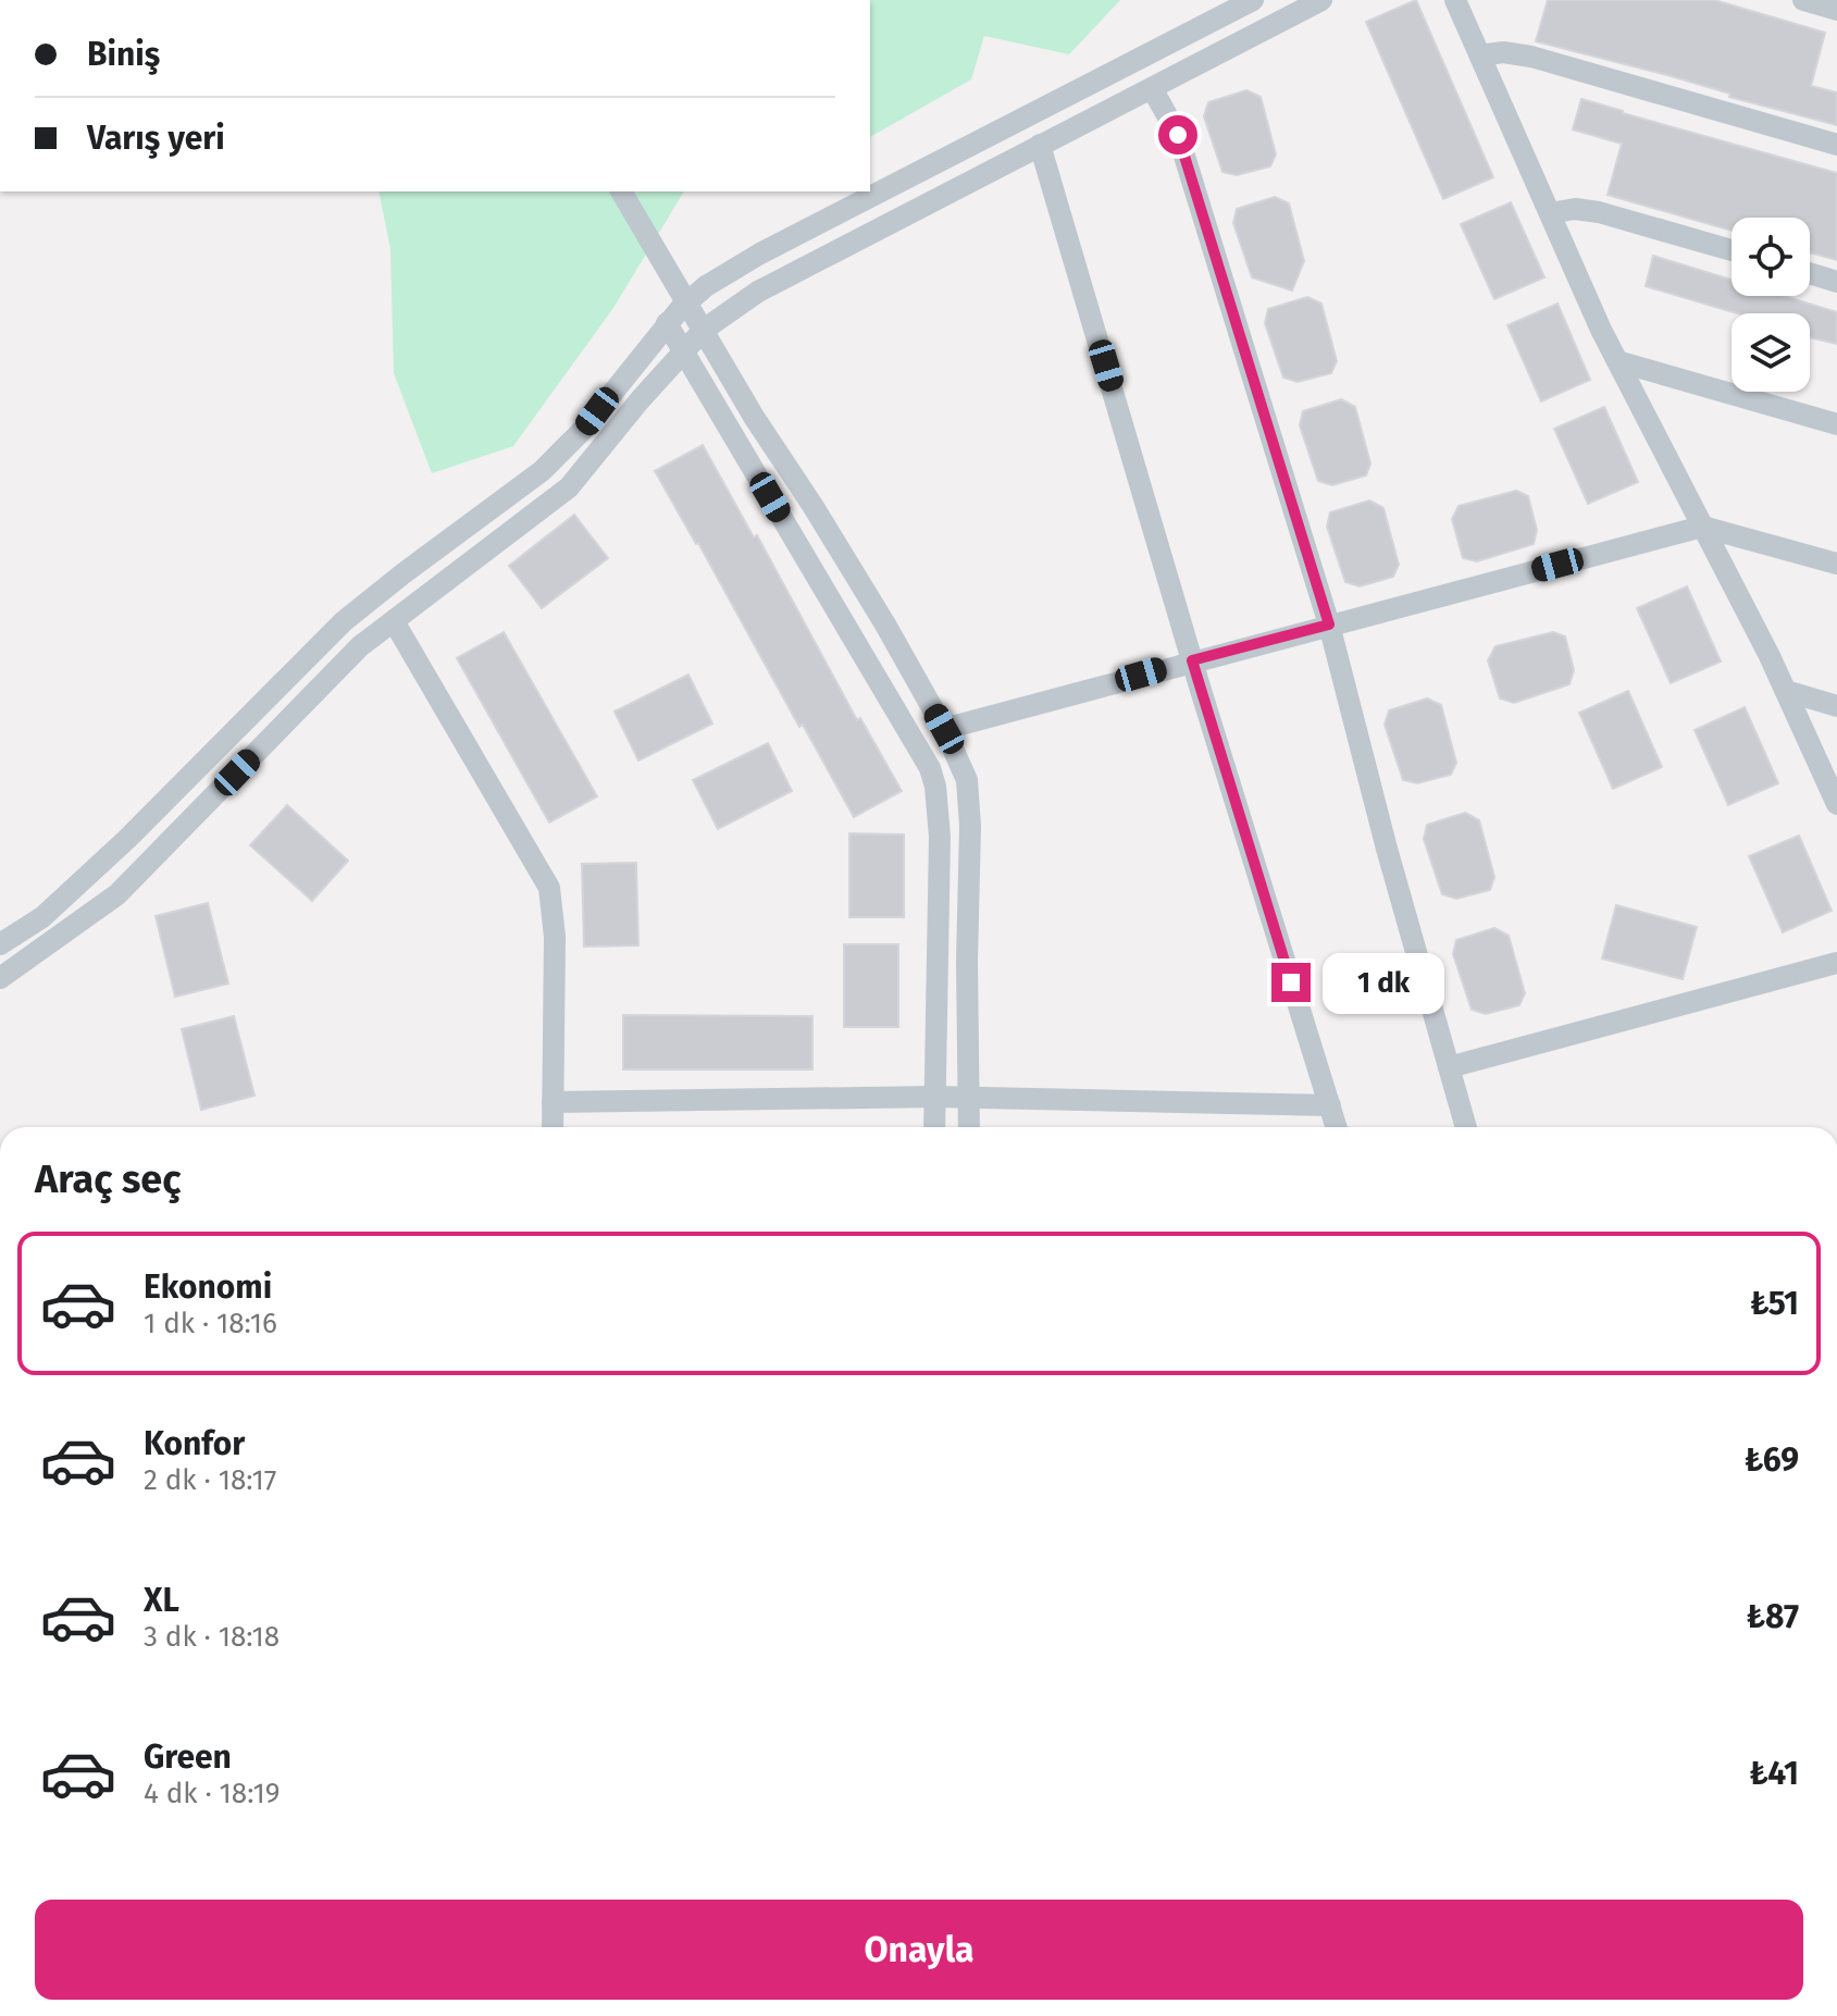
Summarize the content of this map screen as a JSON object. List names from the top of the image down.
{
  "page": {
    "banner": ["Biniş", "Varış yeri"],
    "bubble": "1 dk",
    "heading": "Araç seç",
    "list": [
      {
        "name": "Ekonomi",
        "note": "1 dk · 18:16",
        "value": "₺51"
      },
      {
        "name": "Konfor",
        "note": "2 dk · 18:17",
        "value": "₺69"
      },
      {
        "name": "XL",
        "note": "3 dk · 18:18",
        "value": "₺87"
      },
      {
        "name": "Green",
        "note": "4 dk · 18:19",
        "value": "₺41"
      }
    ],
    "buttons": "Onayla"
  }
}
